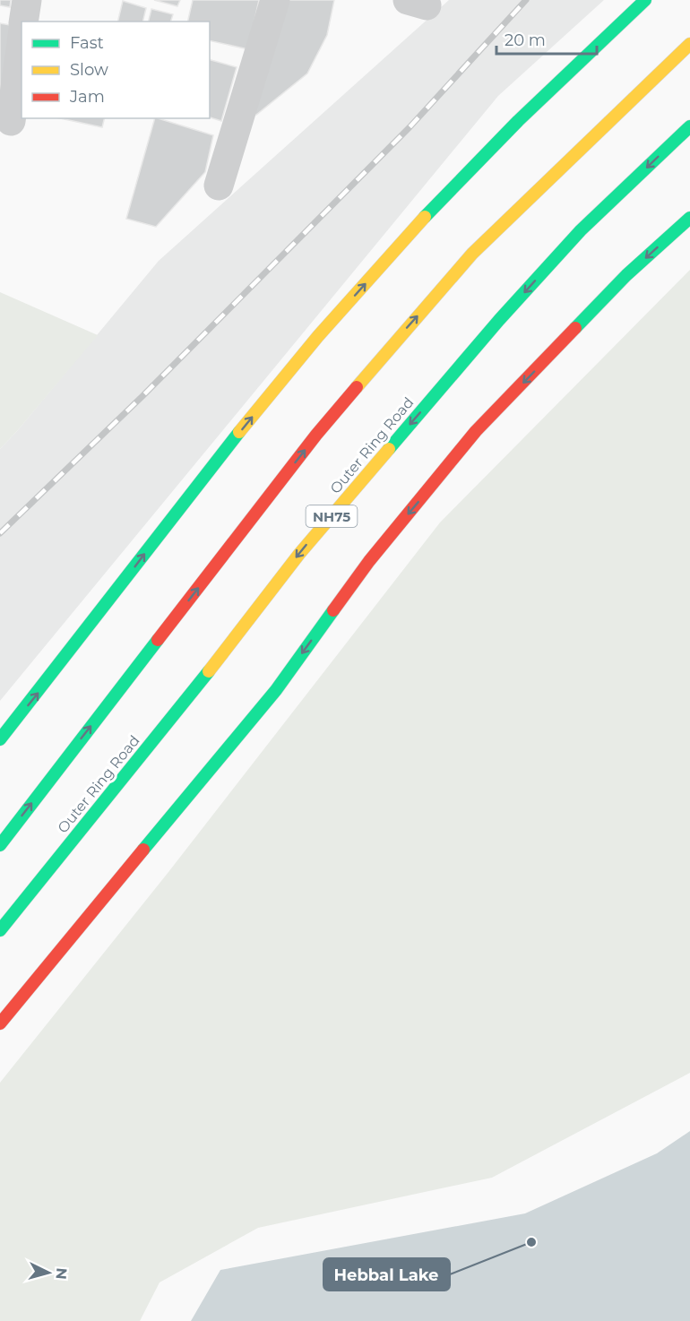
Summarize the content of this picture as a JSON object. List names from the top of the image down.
{
  "streets": {
    "main road": ["Outer Ring Road", "NH75"]
  },
  "places": ["Hebbal Lake"],
  "legend": ["Fast", "Slow", "Jam"],
  "scale_bar": "20 m",
  "north": "right"
}
